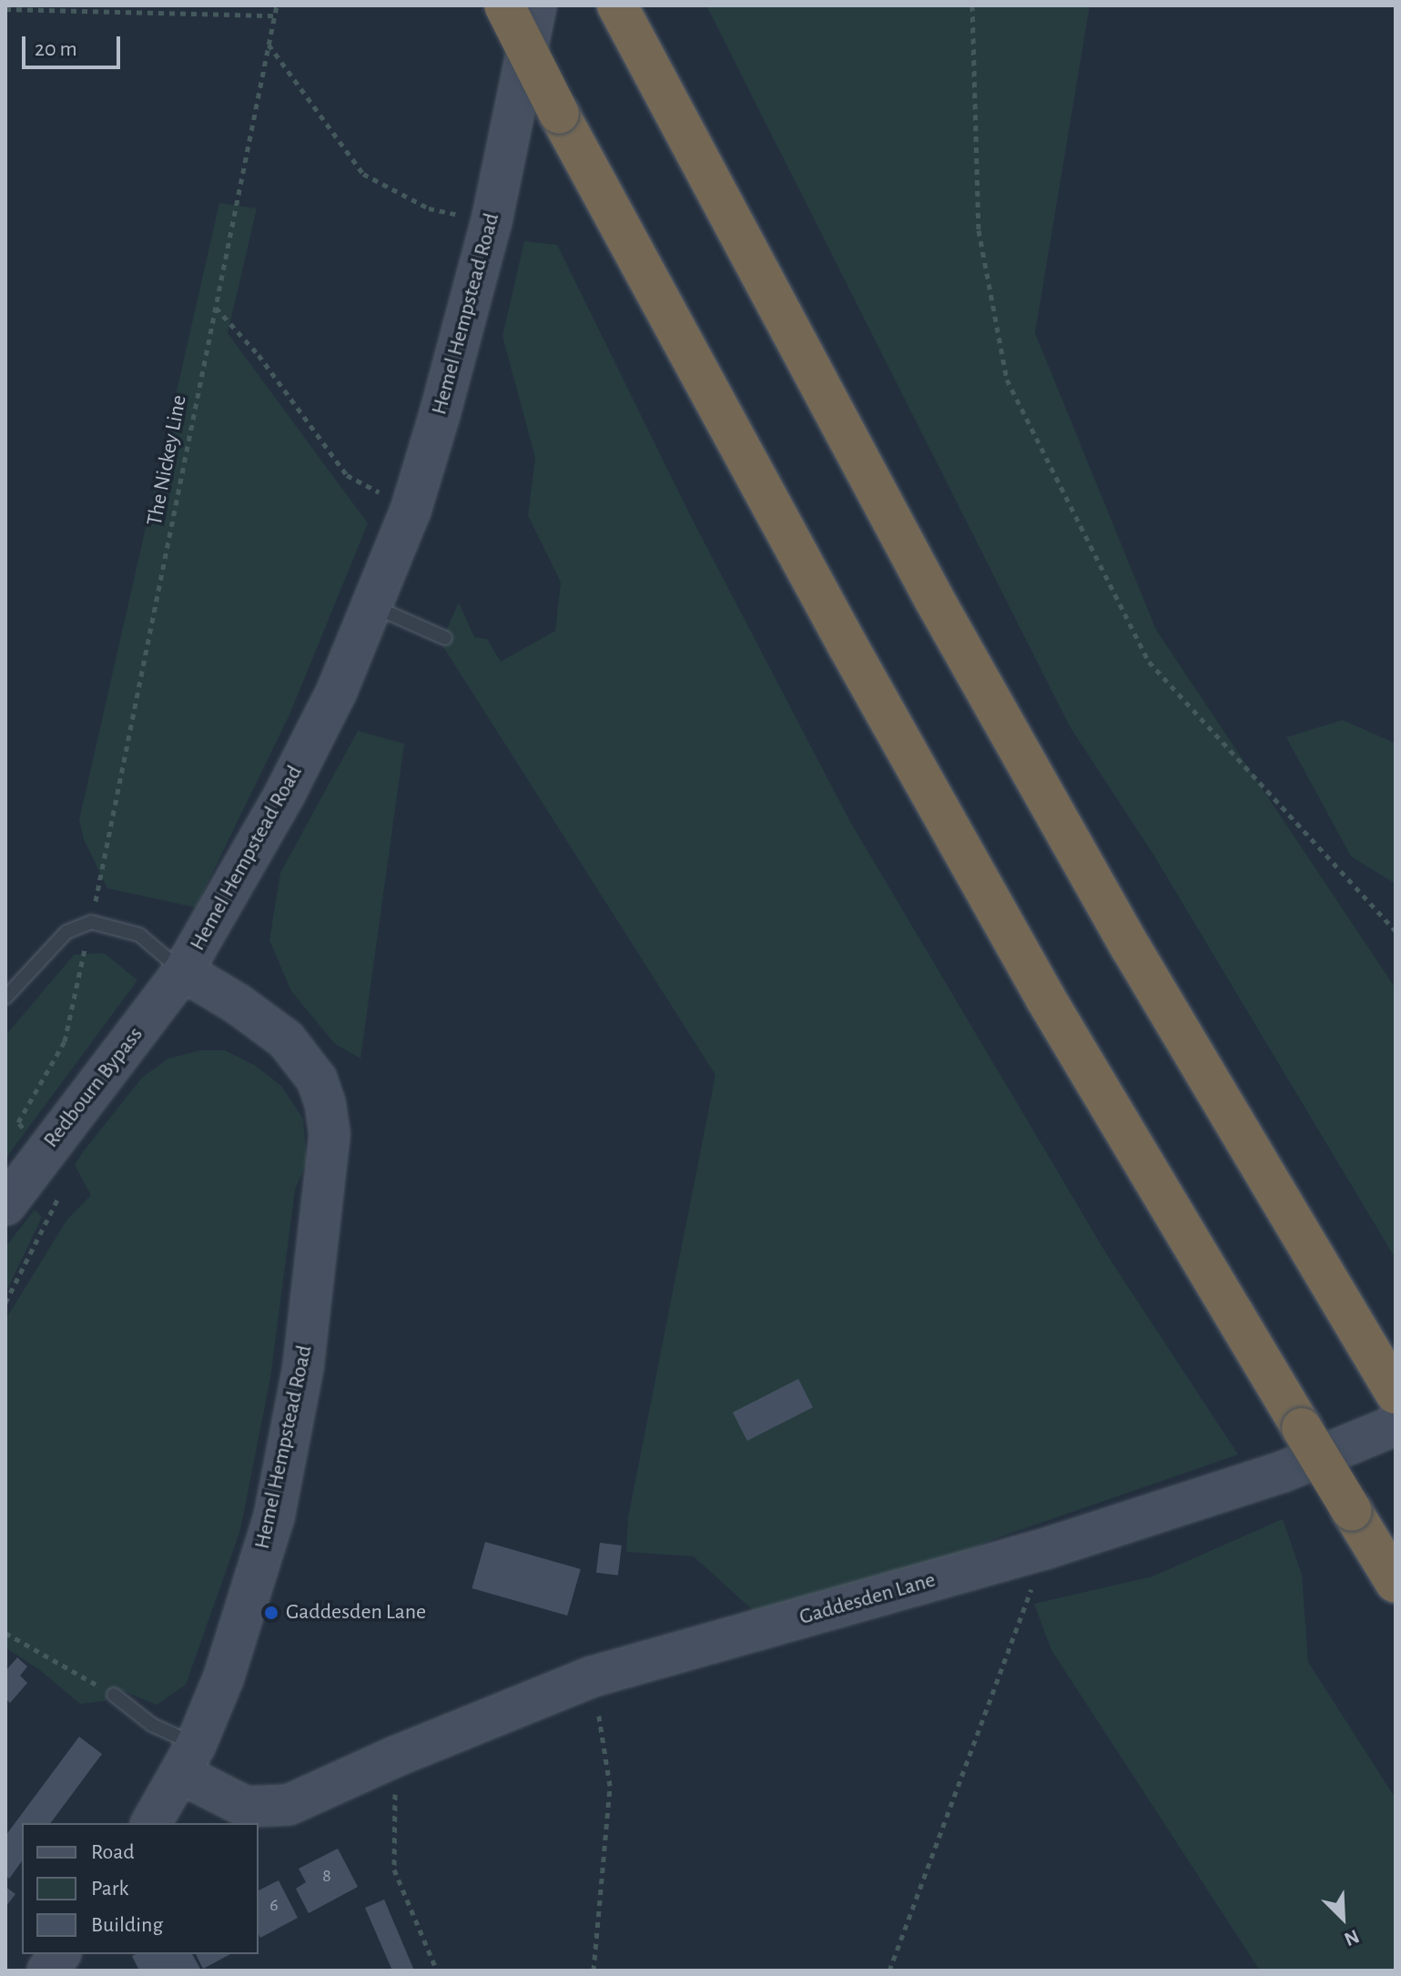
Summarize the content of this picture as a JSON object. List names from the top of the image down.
{
  "streets": {
    "street": ["Hemel Hempstead Road", "Redbourn Bypass", "Gaddesden Lane"],
    "path": ["The Nickey Line"]
  },
  "crossings": [
    ["Hemel Hempstead Road", "Redbourn Bypass"],
    ["Hemel Hempstead Road", "Gaddesden Lane"]
  ],
  "places": ["Gaddesden Lane"],
  "house_numbers": ["8", "6"],
  "legend": ["Road", "Park", "Building"],
  "scale_bar": "20 m",
  "north": "bottom right"
}
